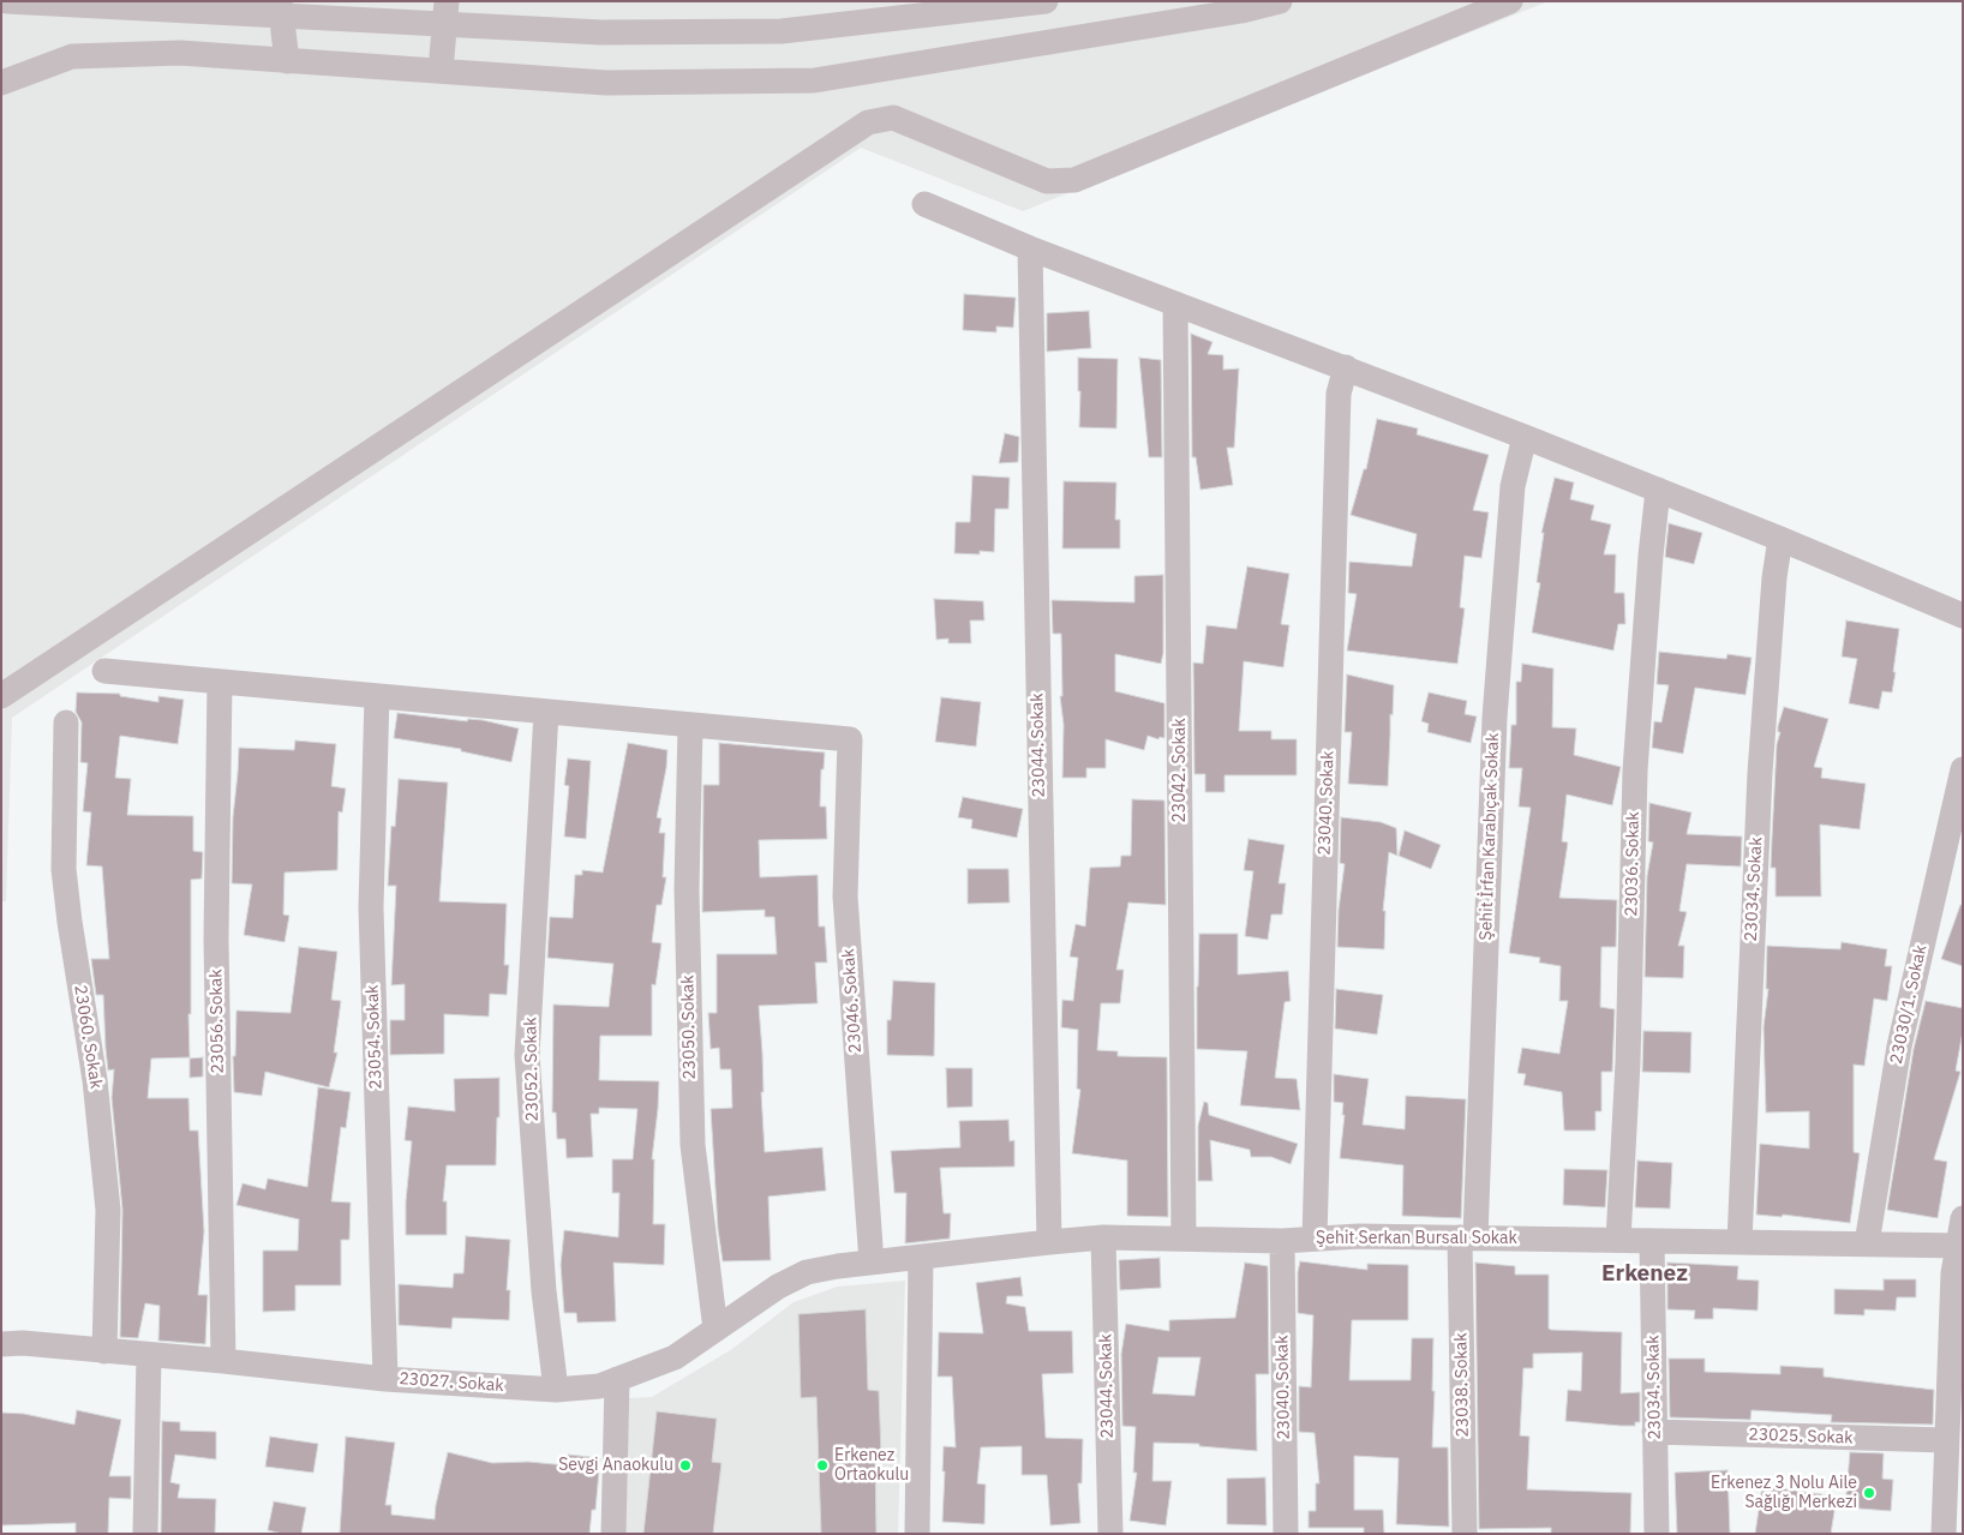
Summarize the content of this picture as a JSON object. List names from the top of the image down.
{
  "streets": {
    "street": [
      "23044. Sokak",
      "23042. Sokak",
      "23040. Sokak",
      "Şehit İrfan Karabıçak Sokak",
      "23036. Sokak",
      "23034. Sokak",
      "23046. Sokak",
      "23030/1. Sokak",
      "23056. Sokak",
      "23050. Sokak",
      "23060. Sokak",
      "23054. Sokak",
      "23052. Sokak",
      "Şehit Serkan Bursalı Sokak",
      "23027. Sokak",
      "23038. Sokak",
      "23025. Sokak"
    ]
  },
  "crossings": [
    ["23044. Sokak", "Şehit Serkan Bursalı Sokak"],
    ["23042. Sokak", "Şehit Serkan Bursalı Sokak"],
    ["23040. Sokak", "Şehit Serkan Bursalı Sokak"],
    ["Şehit İrfan Karabıçak Sokak", "Şehit Serkan Bursalı Sokak"],
    ["Şehit İrfan Karabıçak Sokak", "23038. Sokak"],
    ["23036. Sokak", "Şehit Serkan Bursalı Sokak"],
    ["23034. Sokak", "Şehit Serkan Bursalı Sokak"],
    ["23034. Sokak", "23025. Sokak"],
    ["23046. Sokak", "23050. Sokak"],
    ["23046. Sokak", "Şehit Serkan Bursalı Sokak"],
    ["23046. Sokak", "23027. Sokak"],
    ["23030/1. Sokak", "Şehit Serkan Bursalı Sokak"],
    ["23056. Sokak", "23027. Sokak"],
    ["23050. Sokak", "23027. Sokak"],
    ["23060. Sokak", "23027. Sokak"],
    ["23054. Sokak", "23027. Sokak"],
    ["23052. Sokak", "23027. Sokak"],
    ["Şehit Serkan Bursalı Sokak", "23027. Sokak"],
    ["Şehit Serkan Bursalı Sokak", "23038. Sokak"]
  ],
  "districts": ["Erkenez"],
  "places": ["Sevgi Anaokulu", "Erkenez Ortaokulu", "Erkenez 3 Nolu Aile Sağlığı Merkezi"]
}
